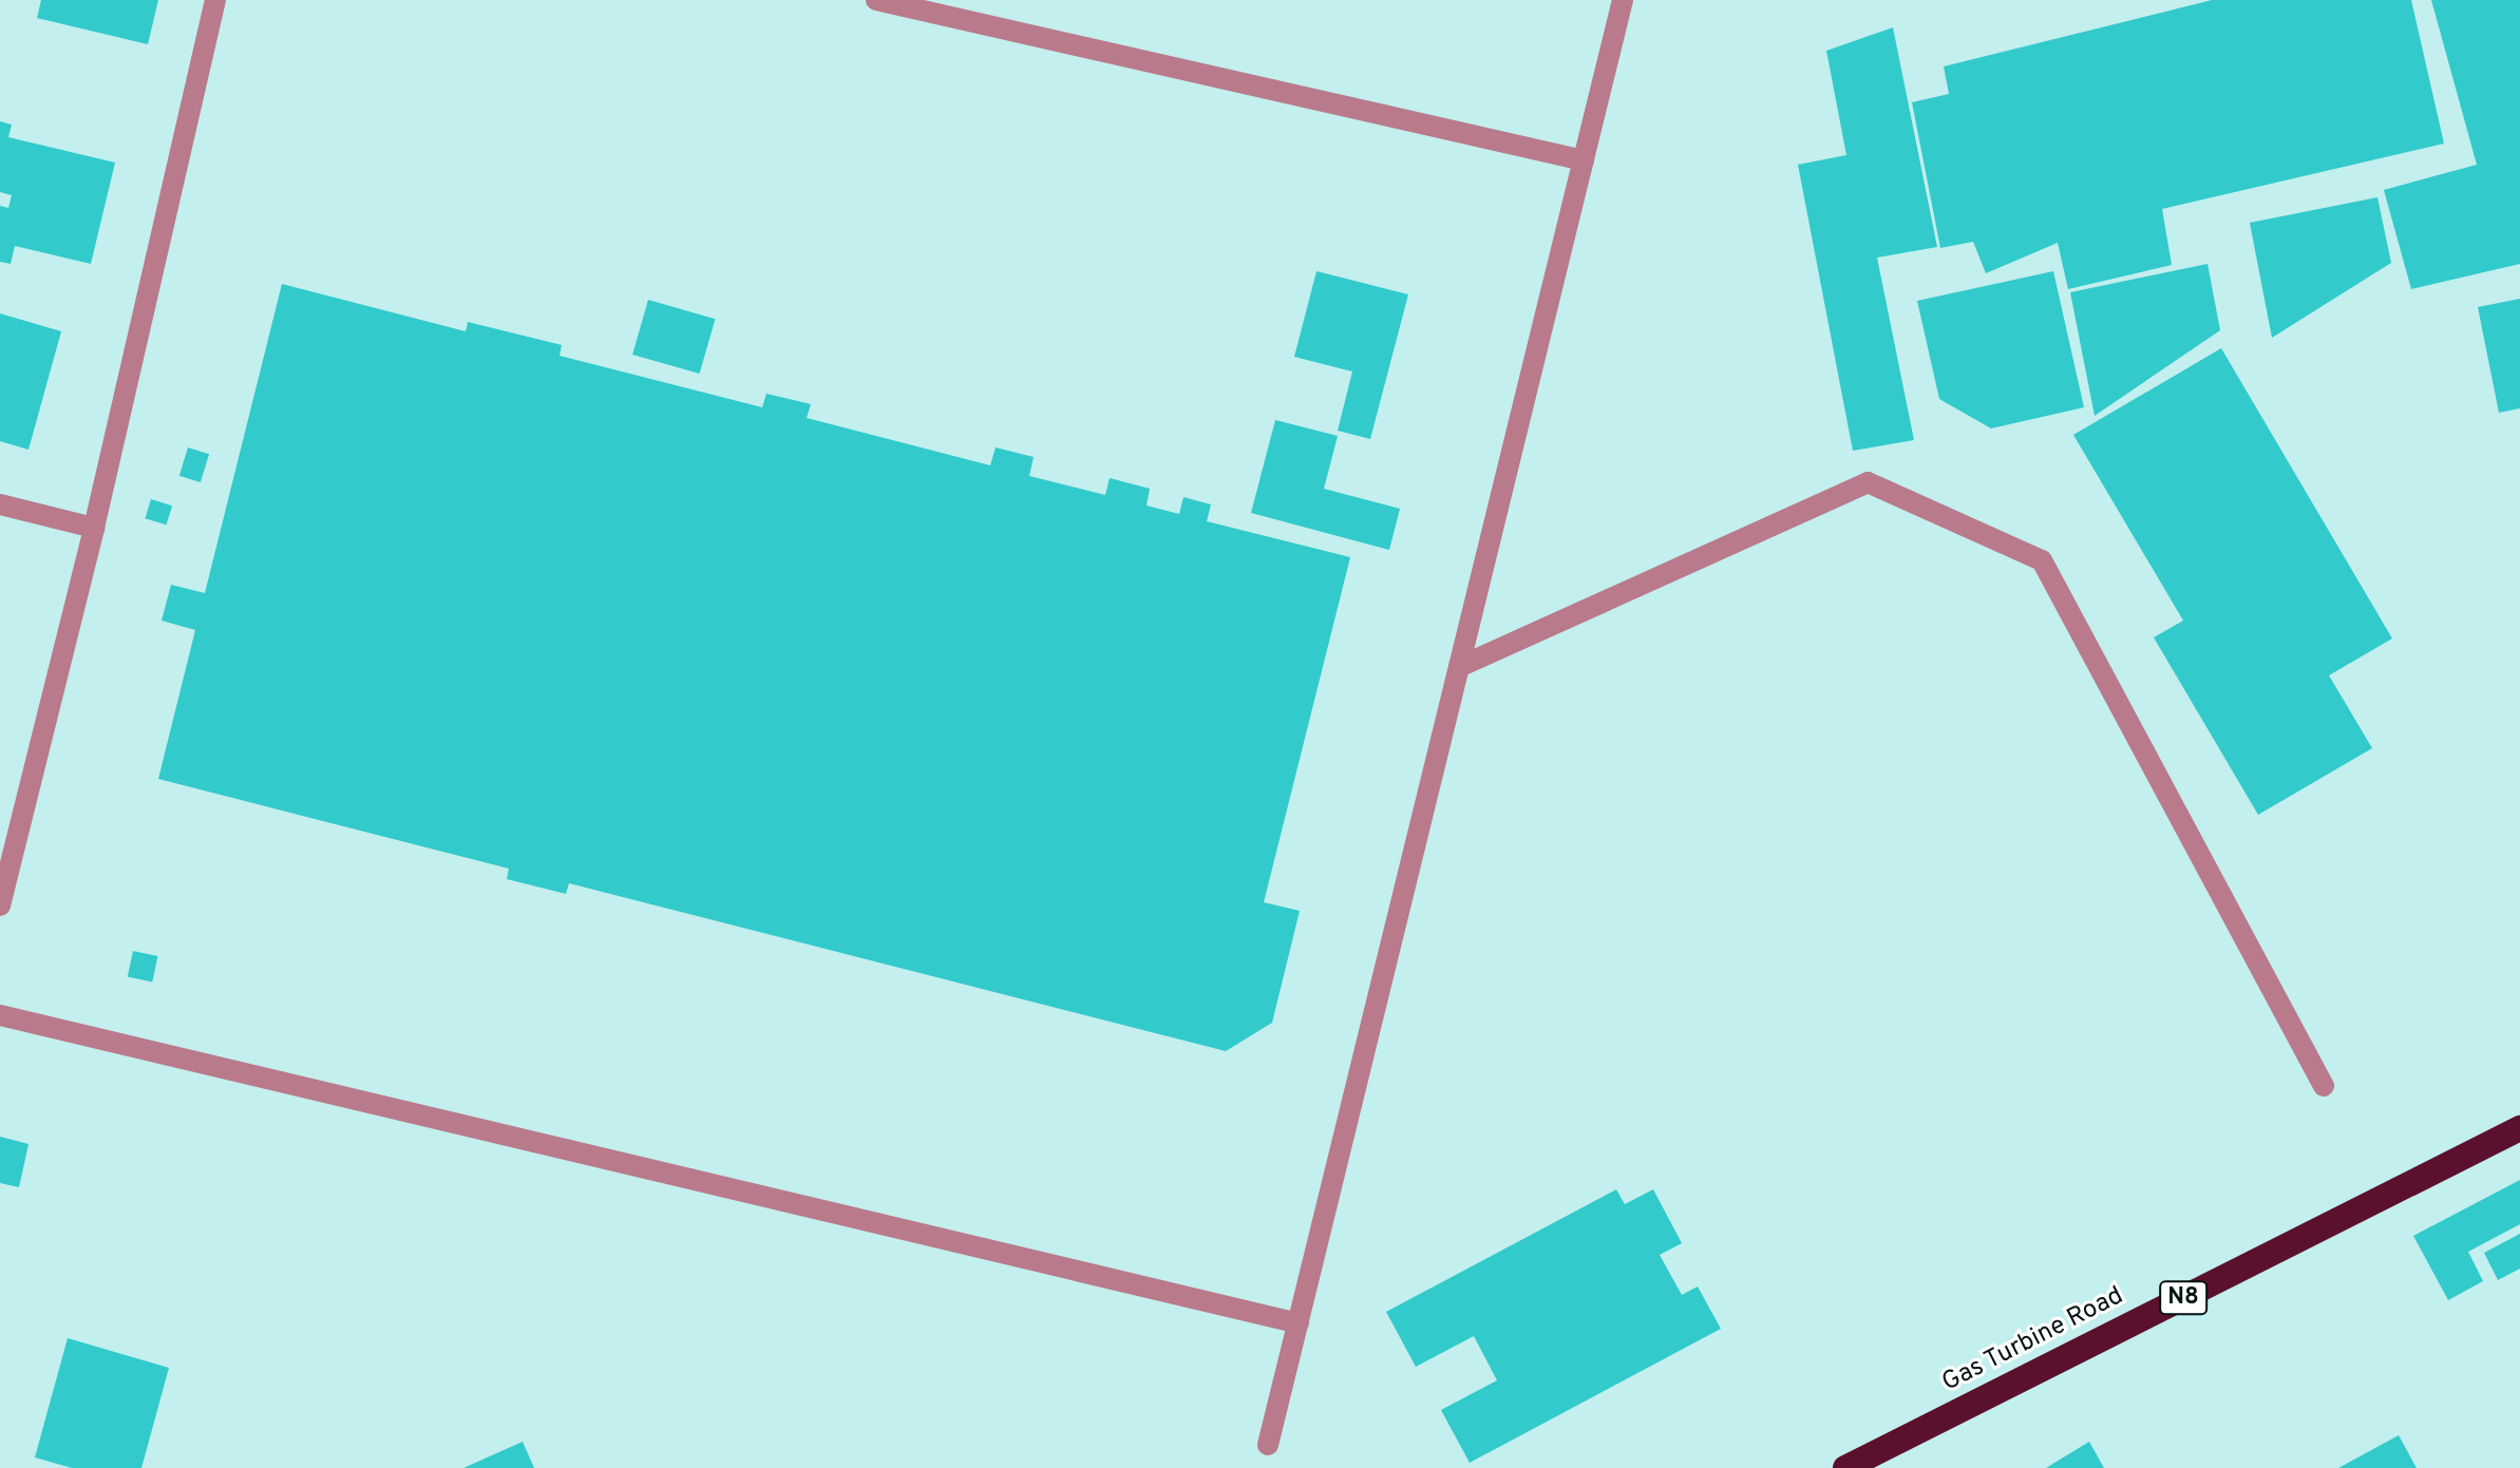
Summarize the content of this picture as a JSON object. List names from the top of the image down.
{
  "streets": {
    "highway": ["N8", "Gas Turbine Road"]
  }
}
